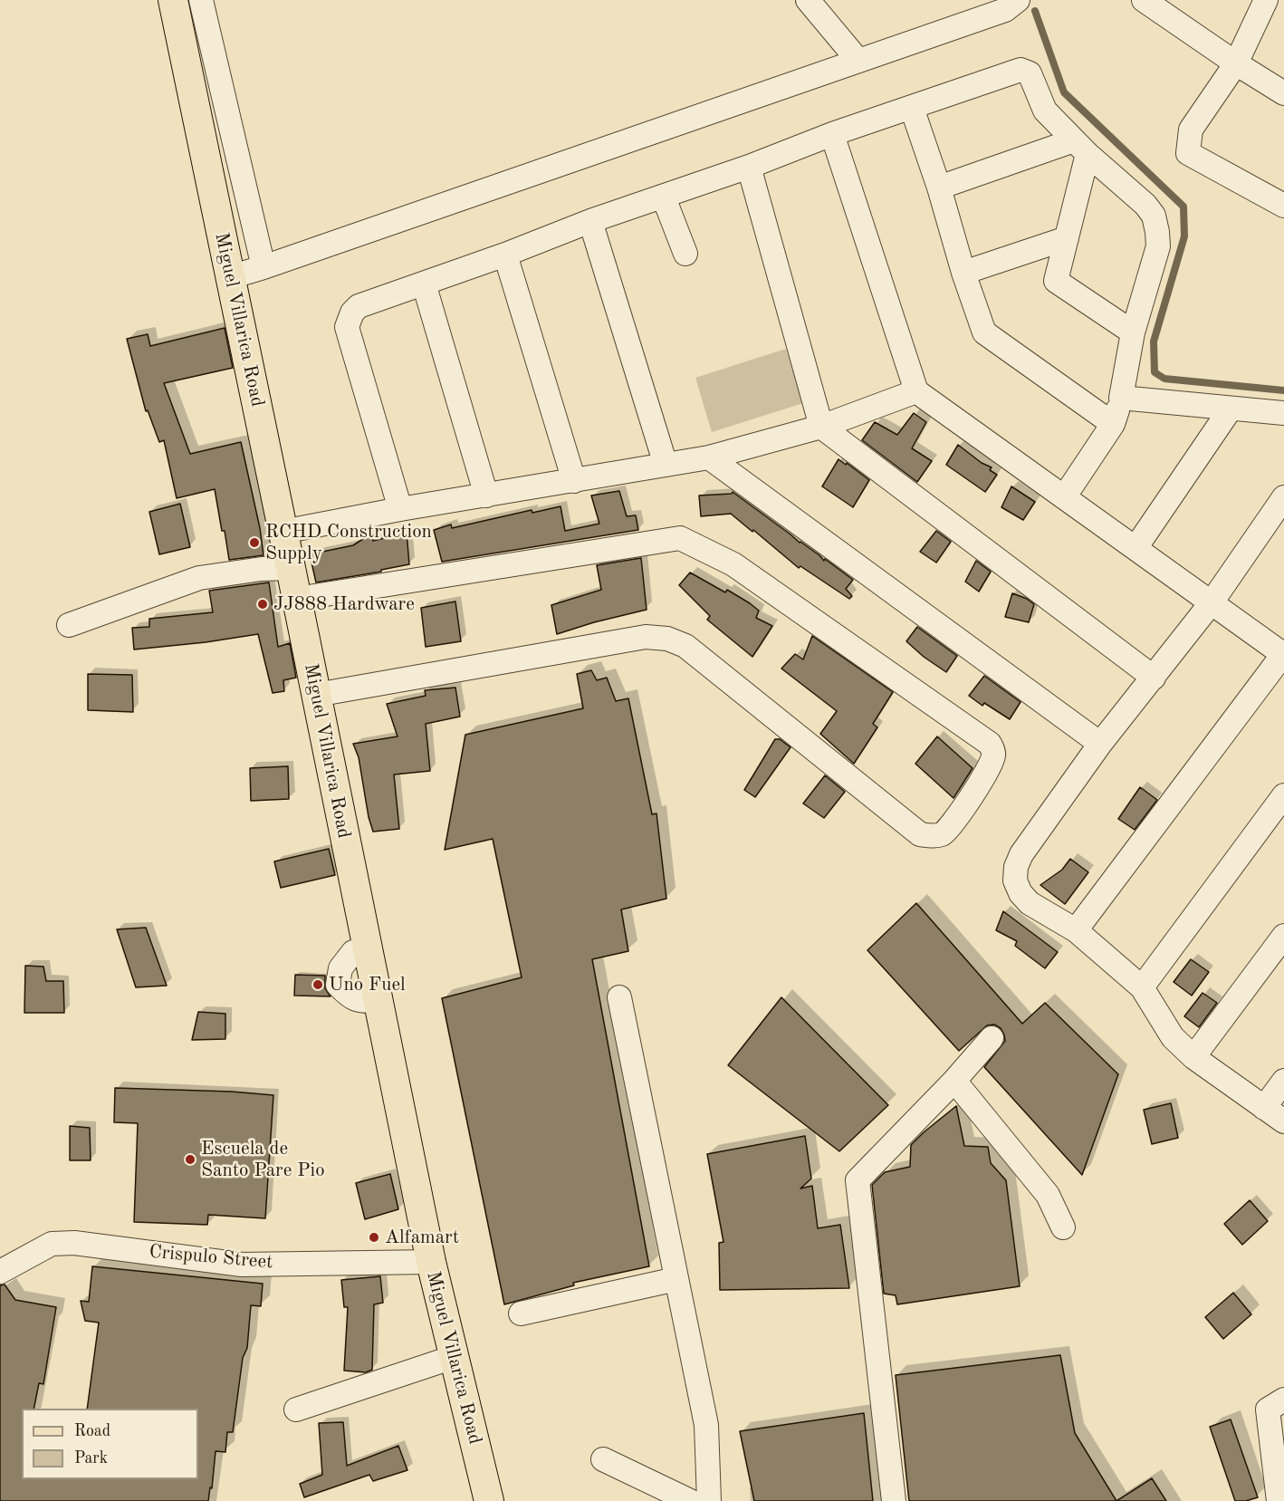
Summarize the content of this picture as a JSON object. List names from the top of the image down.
{
  "streets": {
    "main road": ["Miguel Villarica Road"],
    "street": ["Crispulo Street"]
  },
  "crossings": [
    ["Miguel Villarica Road", "Crispulo Street"]
  ],
  "places": [
    "RCHD Construction Supply",
    "JJ888 Hardware",
    "Uno Fuel",
    "Escuela de Santo Pare Pio",
    "Alfamart"
  ],
  "legend": ["Road", "Park"]
}
